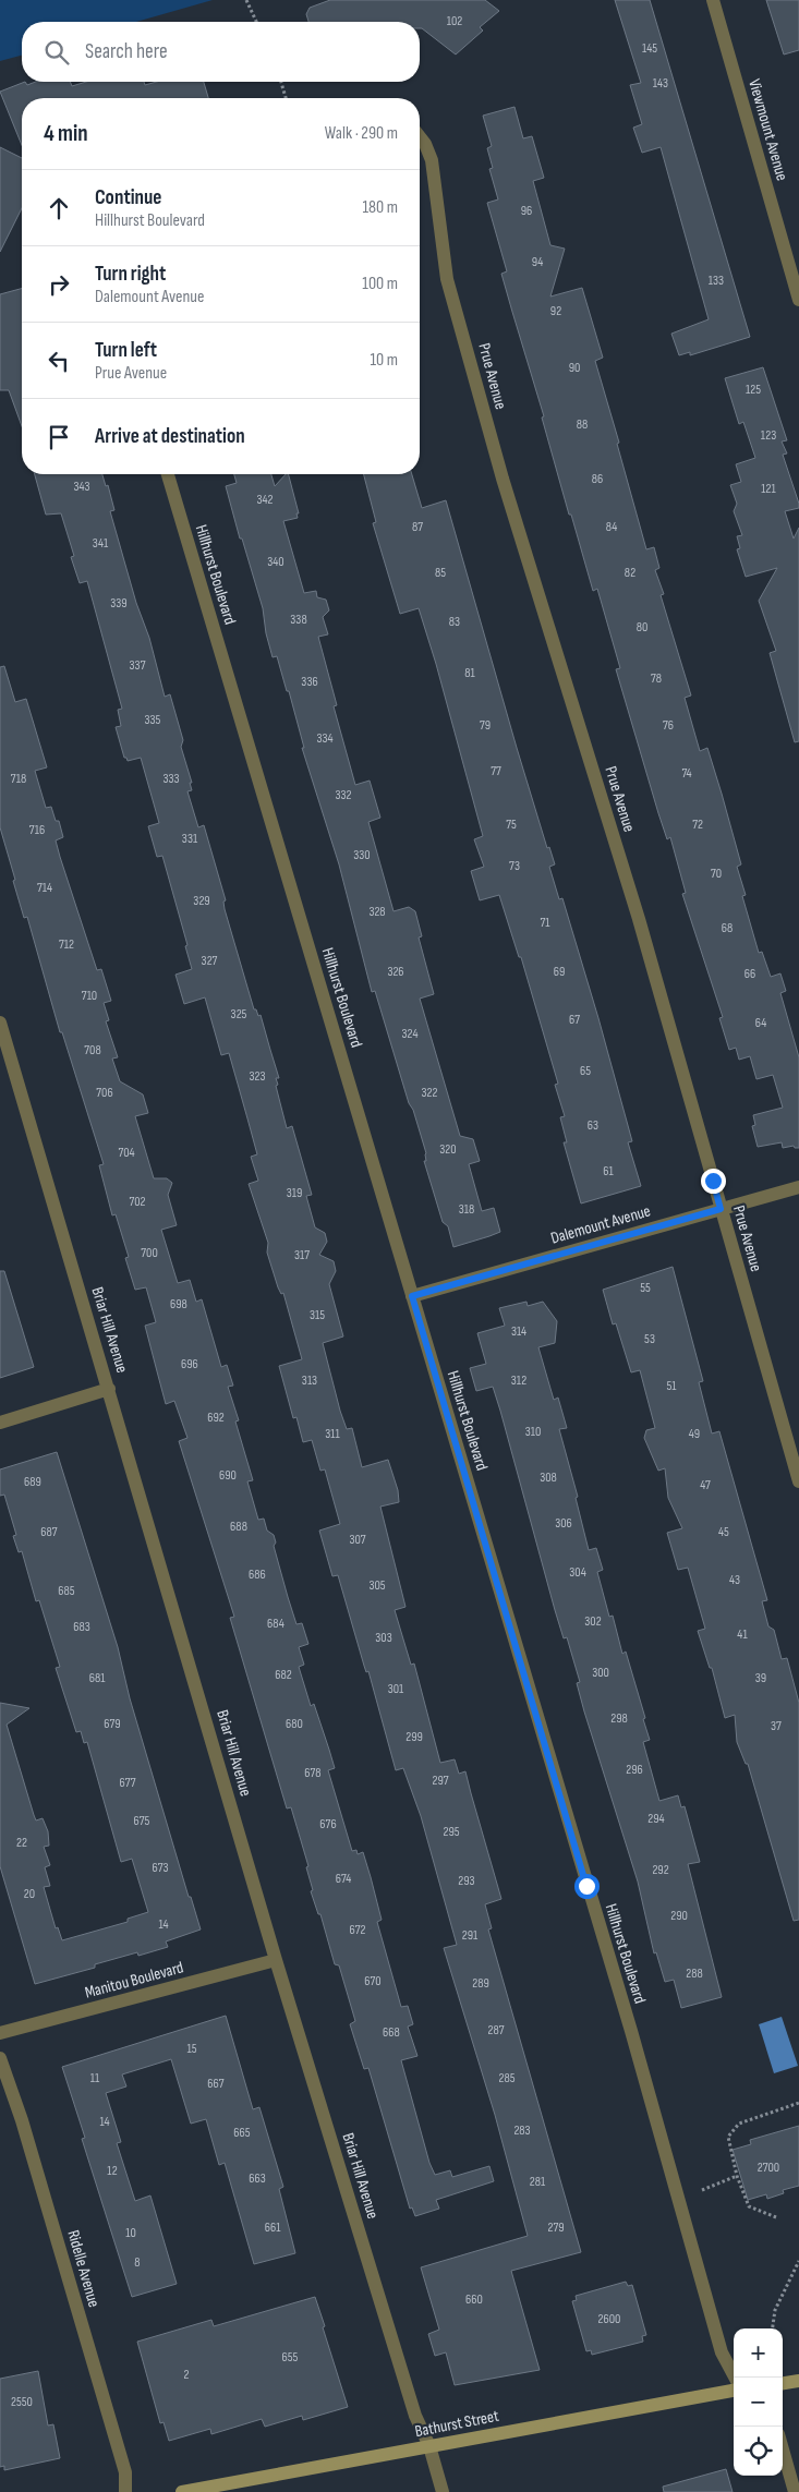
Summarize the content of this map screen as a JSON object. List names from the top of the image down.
{
  "streets": {
    "main road": ["Bathurst Street"],
    "street": [
      "Viewmount Avenue",
      "Prue Avenue",
      "Hillhurst Boulevard",
      "Dalemount Avenue",
      "Briar Hill Avenue",
      "Manitou Boulevard",
      "Ridelle Avenue"
    ]
  },
  "crossings": [
    ["Prue Avenue", "Dalemount Avenue"],
    ["Hillhurst Boulevard", "Dalemount Avenue"],
    ["Briar Hill Avenue", "Manitou Boulevard"],
    ["Briar Hill Avenue", "Bathurst Street"]
  ],
  "house_numbers": [
    "102",
    "145",
    "143",
    "96",
    "94",
    "133",
    "92",
    "90",
    "125",
    "88",
    "123",
    "86",
    "343",
    "121",
    "342",
    "87",
    "84",
    "341",
    "340",
    "85",
    "82",
    "339",
    "338",
    "83",
    "80",
    "337",
    "81",
    "78",
    "336",
    "335",
    "79",
    "76",
    "334",
    "77",
    "74",
    "718",
    "333",
    "332",
    "75",
    "72",
    "716",
    "331",
    "330",
    "73",
    "70",
    "714",
    "329",
    "328",
    "71",
    "68",
    "712",
    "327",
    "326",
    "69",
    "66",
    "710",
    "325",
    "67",
    "64",
    "324",
    "708",
    "65",
    "323",
    "706",
    "322",
    "63",
    "320",
    "704",
    "61",
    "319",
    "702",
    "318",
    "700",
    "317",
    "55",
    "698",
    "315",
    "314",
    "53",
    "696",
    "313",
    "312",
    "51",
    "692",
    "310",
    "311",
    "49",
    "690",
    "308",
    "689",
    "47",
    "306",
    "688",
    "687",
    "45",
    "307",
    "304",
    "686",
    "43",
    "305",
    "685",
    "302",
    "684",
    "683",
    "41",
    "303",
    "300",
    "682",
    "681",
    "39",
    "301",
    "298",
    "679",
    "680",
    "37",
    "299",
    "296",
    "678",
    "297",
    "677",
    "294",
    "675",
    "676",
    "295",
    "22",
    "673",
    "292",
    "674",
    "293",
    "20",
    "290",
    "14",
    "672",
    "291",
    "288",
    "670",
    "289",
    "287",
    "668",
    "15",
    "11",
    "285",
    "667",
    "14",
    "283",
    "665",
    "2700",
    "12",
    "663",
    "281",
    "661",
    "279",
    "10",
    "8",
    "660",
    "2600",
    "655",
    "2",
    "2550"
  ],
  "page": {
    "search": "Search here",
    "heading": ["4 min", "Walk · 290 m"],
    "list": [
      ["Continue", "Hillhurst Boulevard", "180 m"],
      ["Turn right", "Dalemount Avenue", "100 m"],
      ["Turn left", "Prue Avenue", "10 m"],
      "Arrive at destination"
    ],
    "map_buttons": ["+", "−"]
  }
}
